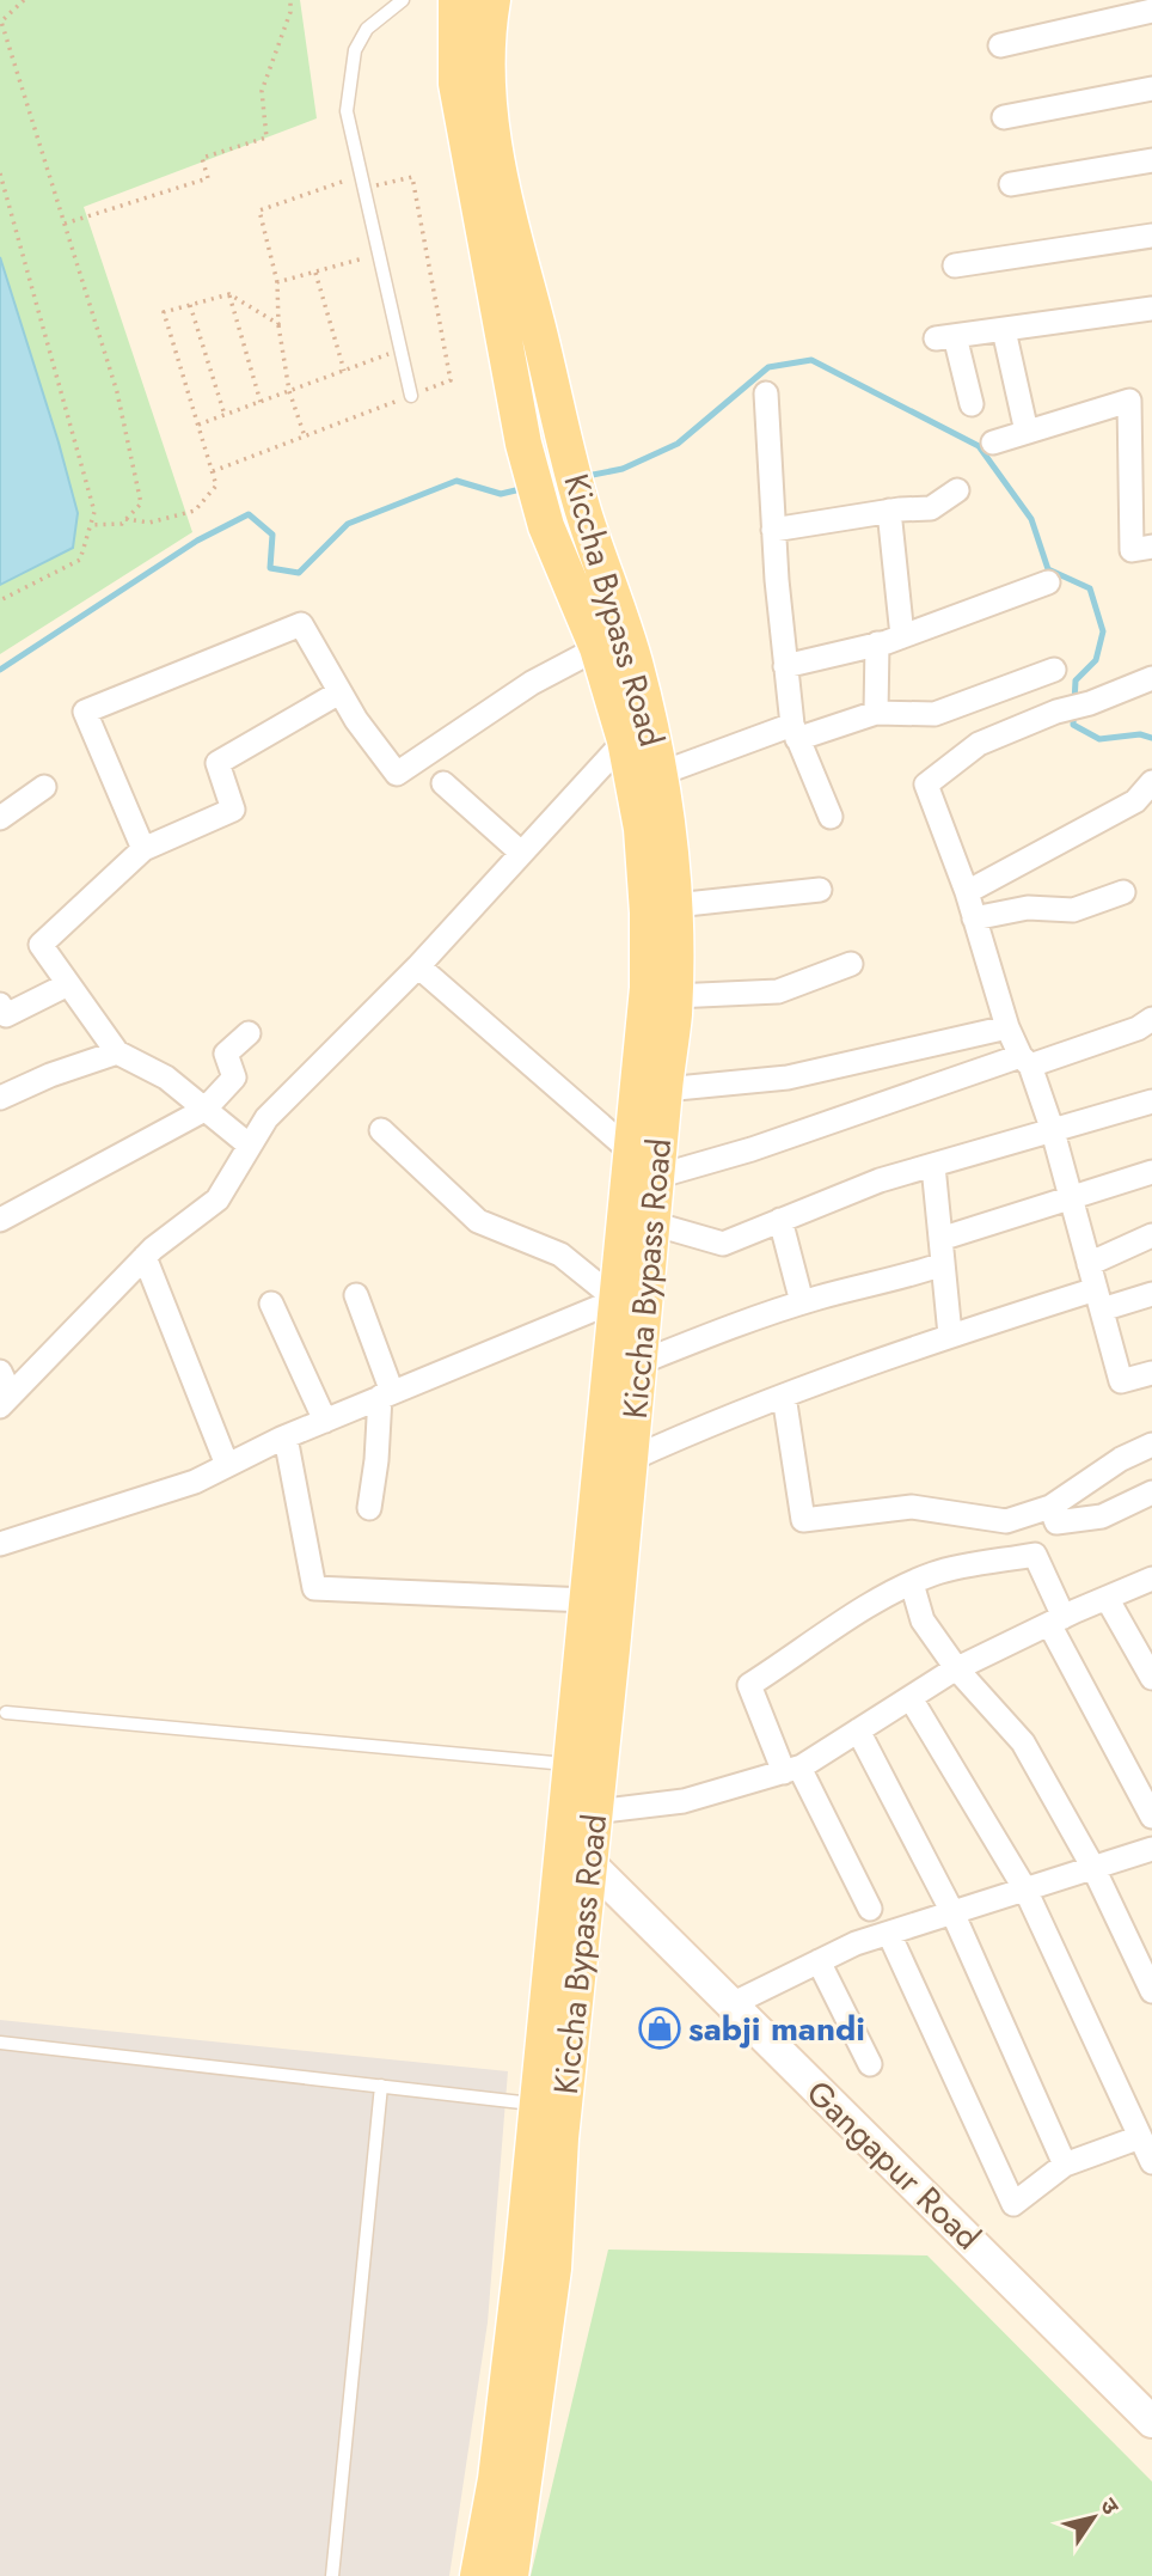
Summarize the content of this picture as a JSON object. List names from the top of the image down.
{
  "streets": {
    "main road": ["Kiccha Bypass Road"],
    "street": ["Gangapur Road"]
  },
  "crossings": [
    ["Kiccha Bypass Road", "Gangapur Road"]
  ],
  "places": {
    "shop": ["sabji mandi"]
  },
  "north": "top right"
}
